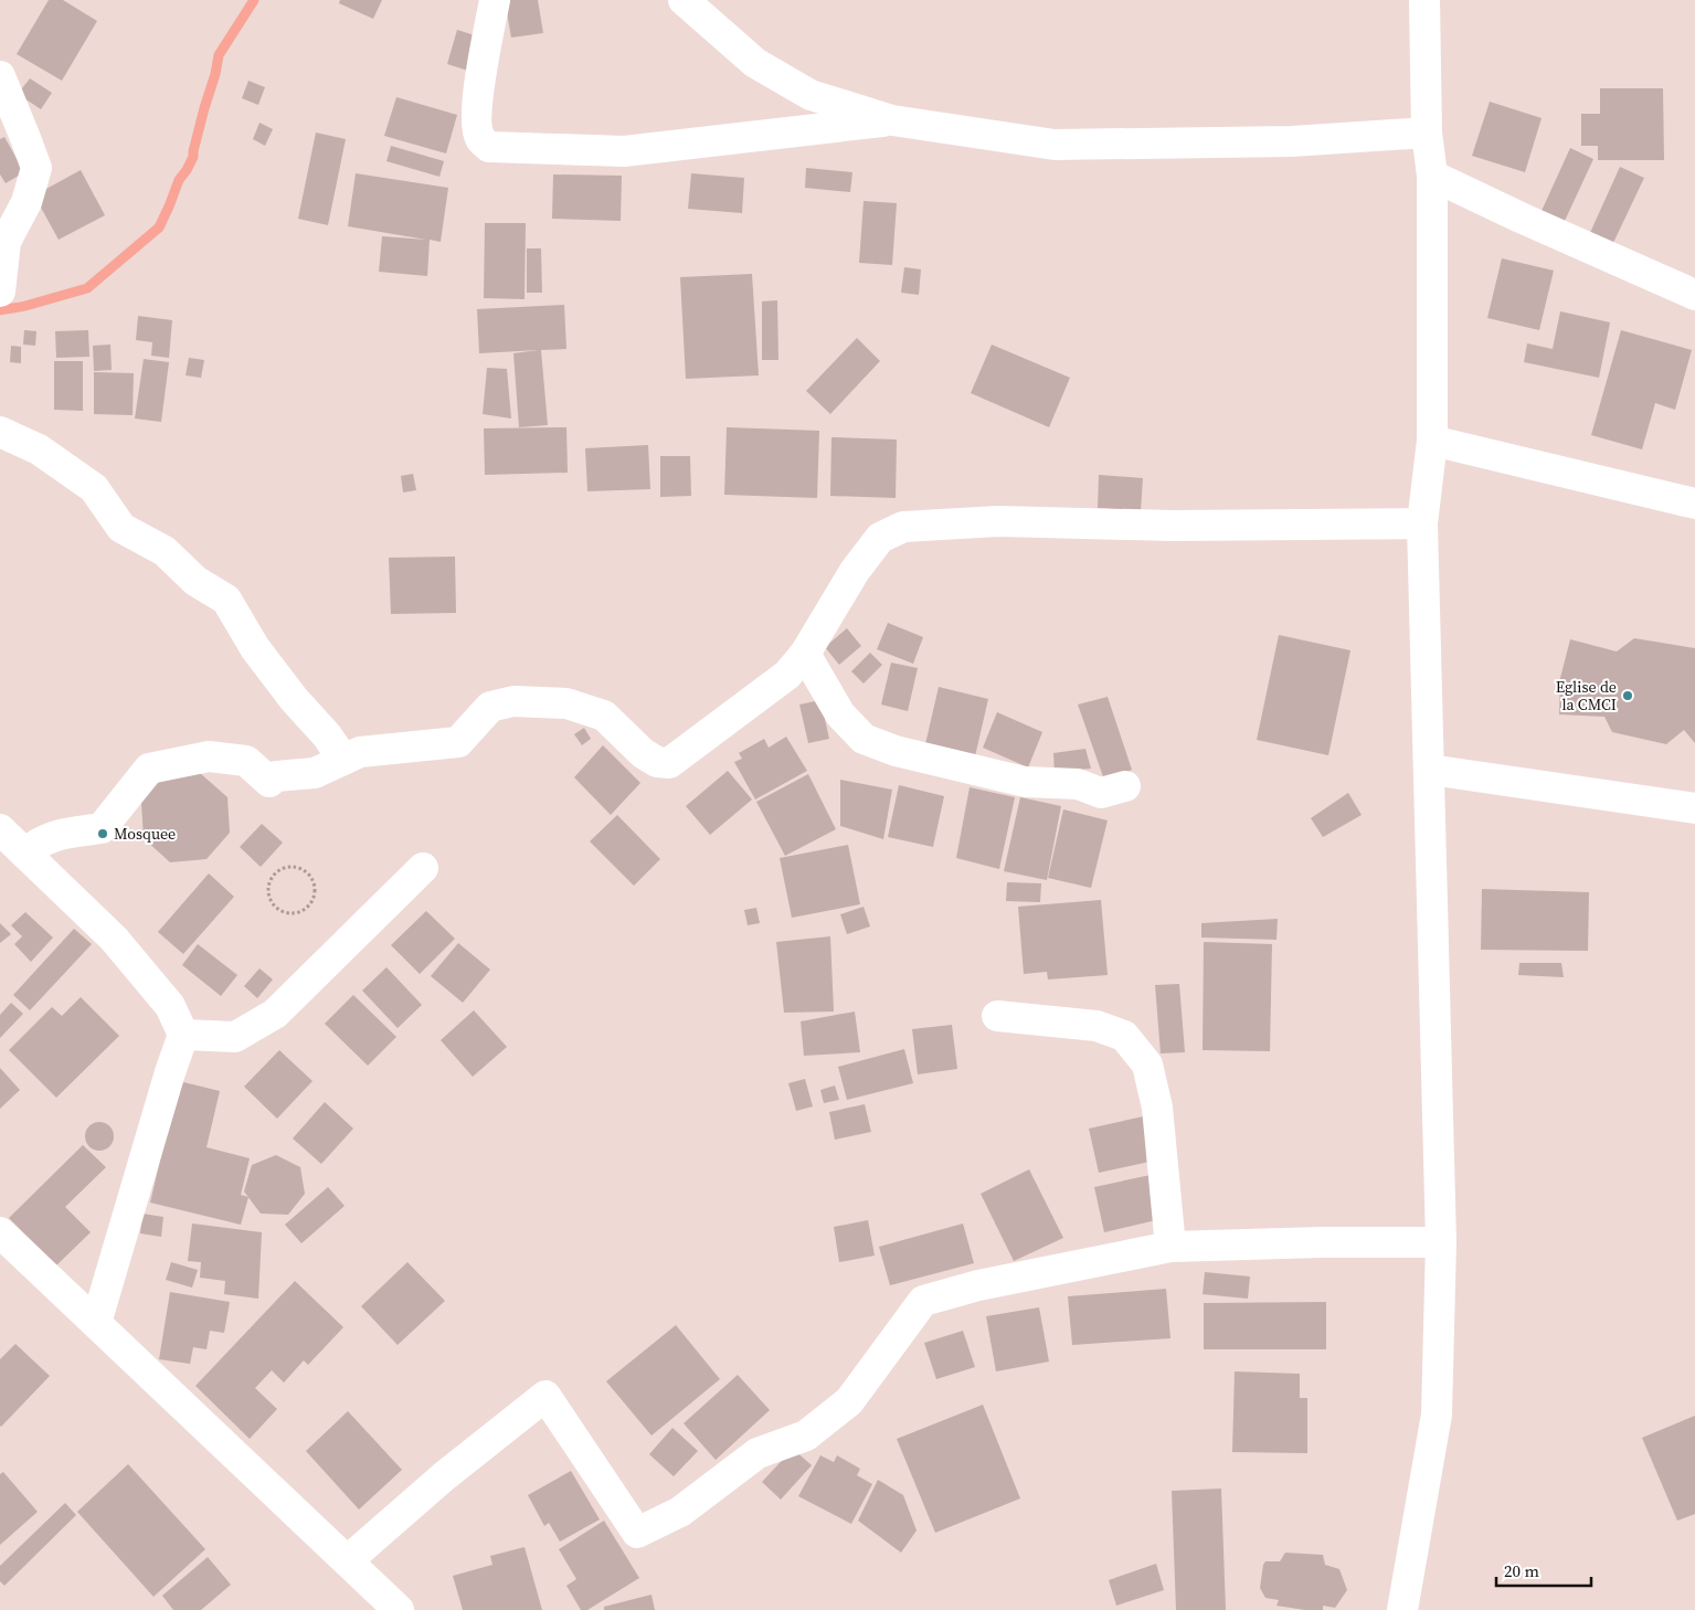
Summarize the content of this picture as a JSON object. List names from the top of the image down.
{
  "places": ["Eglise de la CMCI", "Mosquee"],
  "scale_bar": "20 m"
}
